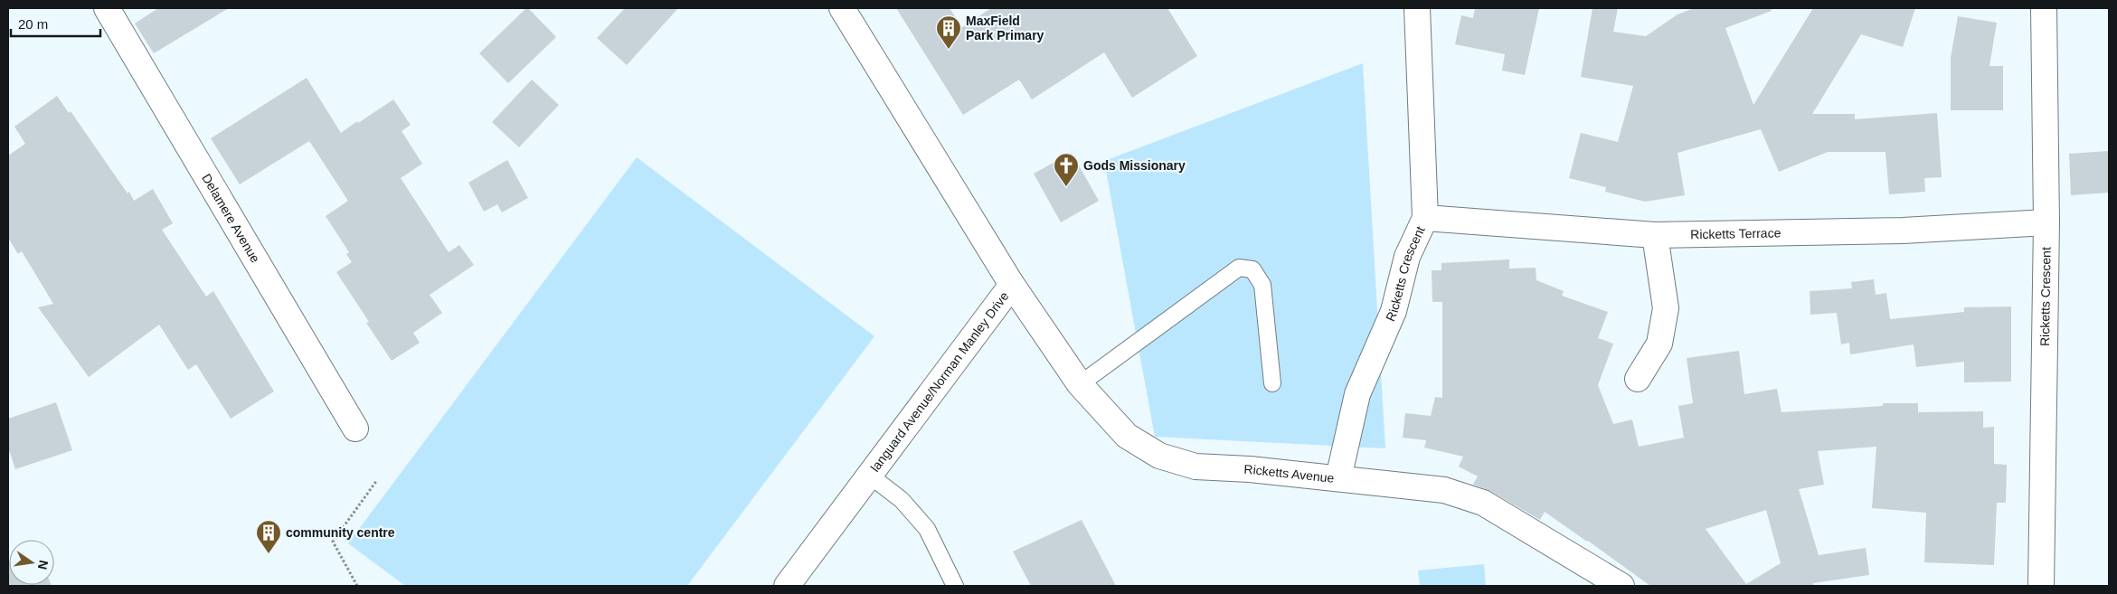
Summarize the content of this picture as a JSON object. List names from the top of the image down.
{
  "streets": {
    "street": [
      "Delamere Avenue",
      "Ricketts Terrace",
      "Ricketts Crescent",
      "languard Avenue/Norman Manley Drive",
      "Ricketts Avenue"
    ]
  },
  "crossings": [
    ["Ricketts Terrace", "Ricketts Crescent"],
    ["Ricketts Crescent", "Ricketts Avenue"],
    ["languard Avenue/Norman Manley Drive", "Ricketts Avenue"]
  ],
  "places": {
    "building": ["MaxField Park Primary", "community centre"],
    "church": ["Gods Missionary"]
  },
  "scale_bar": "20 m",
  "north": "right"
}
